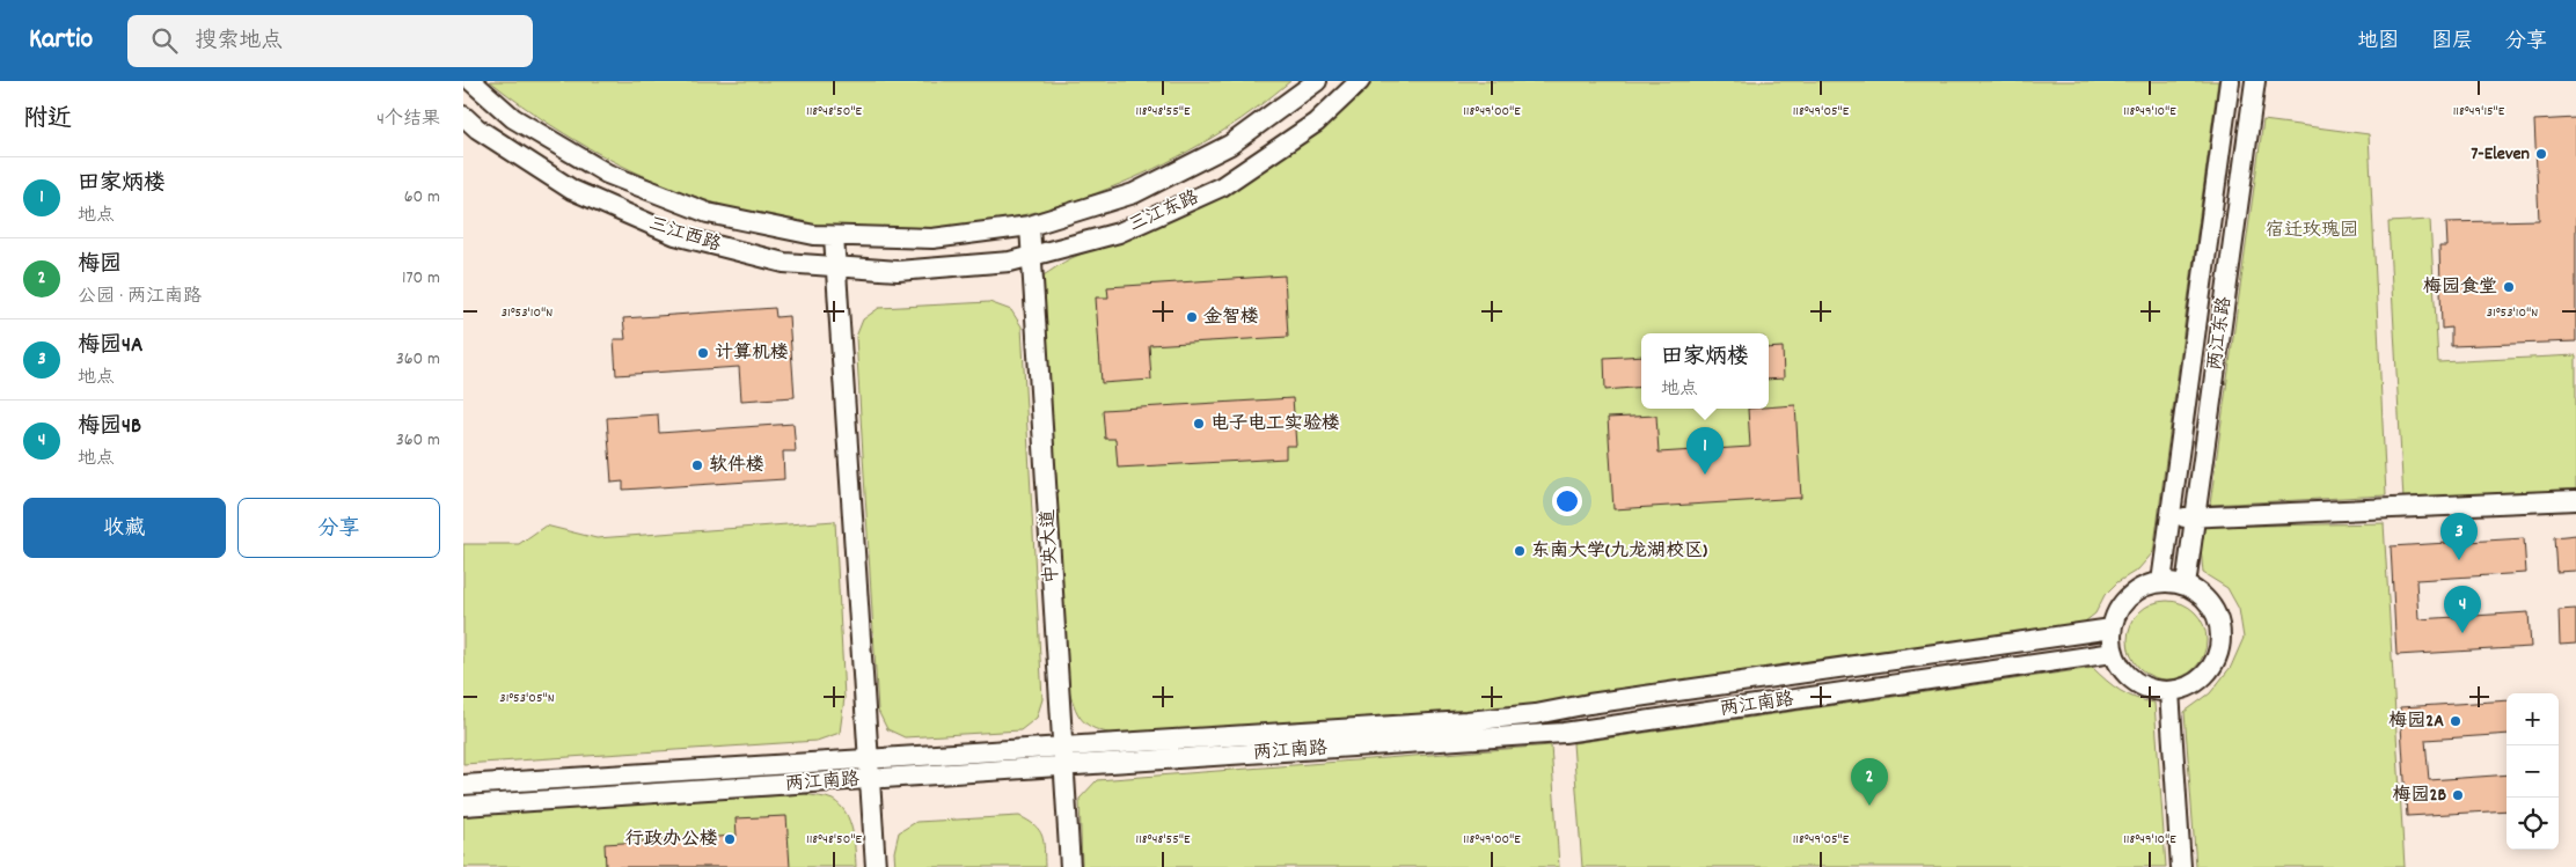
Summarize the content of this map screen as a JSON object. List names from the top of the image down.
{
  "streets": {
    "street": [
      "三江东路",
      "三江西路",
      "两江东路",
      "中央大道",
      "两江南路"
    ]
  },
  "crossings": [
    ["三江东路", "三江西路"],
    ["三江东路", "中央大道"],
    ["两江东路", "两江南路"],
    ["中央大道", "两江南路"]
  ],
  "parks": ["宿迁玫瑰园"],
  "places": [
    "7-Eleven",
    "梅园食堂",
    "金智楼",
    "计算机楼",
    "电子电工实验楼",
    "软件楼",
    "东南大学(九龙湖校区)",
    "梅园2A",
    "梅园2B",
    "行政办公楼"
  ],
  "page": {
    "header": "Kartio",
    "search": "搜索地点",
    "nav": ["地图", "图层", "分享"],
    "heading": ["附近", "4个结果"],
    "list": [
      {
        "mark": "1",
        "name": "田家炳楼",
        "note": "地点",
        "value": "60 m"
      },
      {
        "mark": "2",
        "name": "梅园",
        "note": "公园 · 两江南路",
        "value": "170 m"
      },
      {
        "mark": "3",
        "name": "梅园4A",
        "note": "地点",
        "value": "360 m"
      },
      {
        "mark": "4",
        "name": "梅园4B",
        "note": "地点",
        "value": "360 m"
      }
    ],
    "popup": ["田家炳楼", "地点"],
    "pins": [
      "1",
      "3",
      "4",
      "2"
    ],
    "buttons": ["收藏", "分享"],
    "map_buttons": ["+", "−"]
  },
  "coordinates": [
    "118°48'50\"E",
    "118°48'55\"E",
    "118°49'00\"E",
    "118°49'05\"E",
    "118°49'10\"E",
    "118°49'15\"E",
    "31°53'10\"N",
    "31°53'05\"N"
  ]
}
